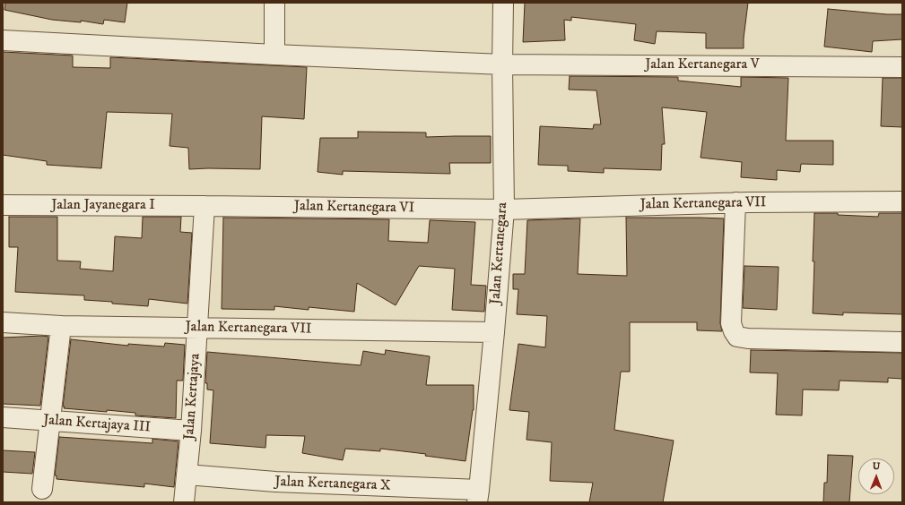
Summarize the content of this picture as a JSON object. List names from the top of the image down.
{
  "streets": {
    "street": [
      "Jalan Kertanegara V",
      "Jalan Kertanegara VII",
      "Jalan Jayanegara I",
      "Jalan Kertanegara VI",
      "Jalan Kertanegara",
      "Jalan Kertajaya",
      "Jalan Kertajaya III",
      "Jalan Kertanegara X"
    ]
  },
  "crossings": [
    ["Jalan Kertanegara V", "Jalan Kertanegara"],
    ["Jalan Kertanegara VII", "Jalan Kertanegara VI"],
    ["Jalan Kertanegara VII", "Jalan Kertanegara"],
    ["Jalan Kertanegara VII", "Jalan Kertajaya"],
    ["Jalan Jayanegara I", "Jalan Kertanegara VI"],
    ["Jalan Jayanegara I", "Jalan Kertajaya"],
    ["Jalan Kertanegara VI", "Jalan Kertanegara"],
    ["Jalan Kertanegara VI", "Jalan Kertajaya"],
    ["Jalan Kertanegara", "Jalan Kertanegara X"],
    ["Jalan Kertajaya", "Jalan Kertajaya III"],
    ["Jalan Kertajaya", "Jalan Kertanegara X"]
  ],
  "north": "top"
}
